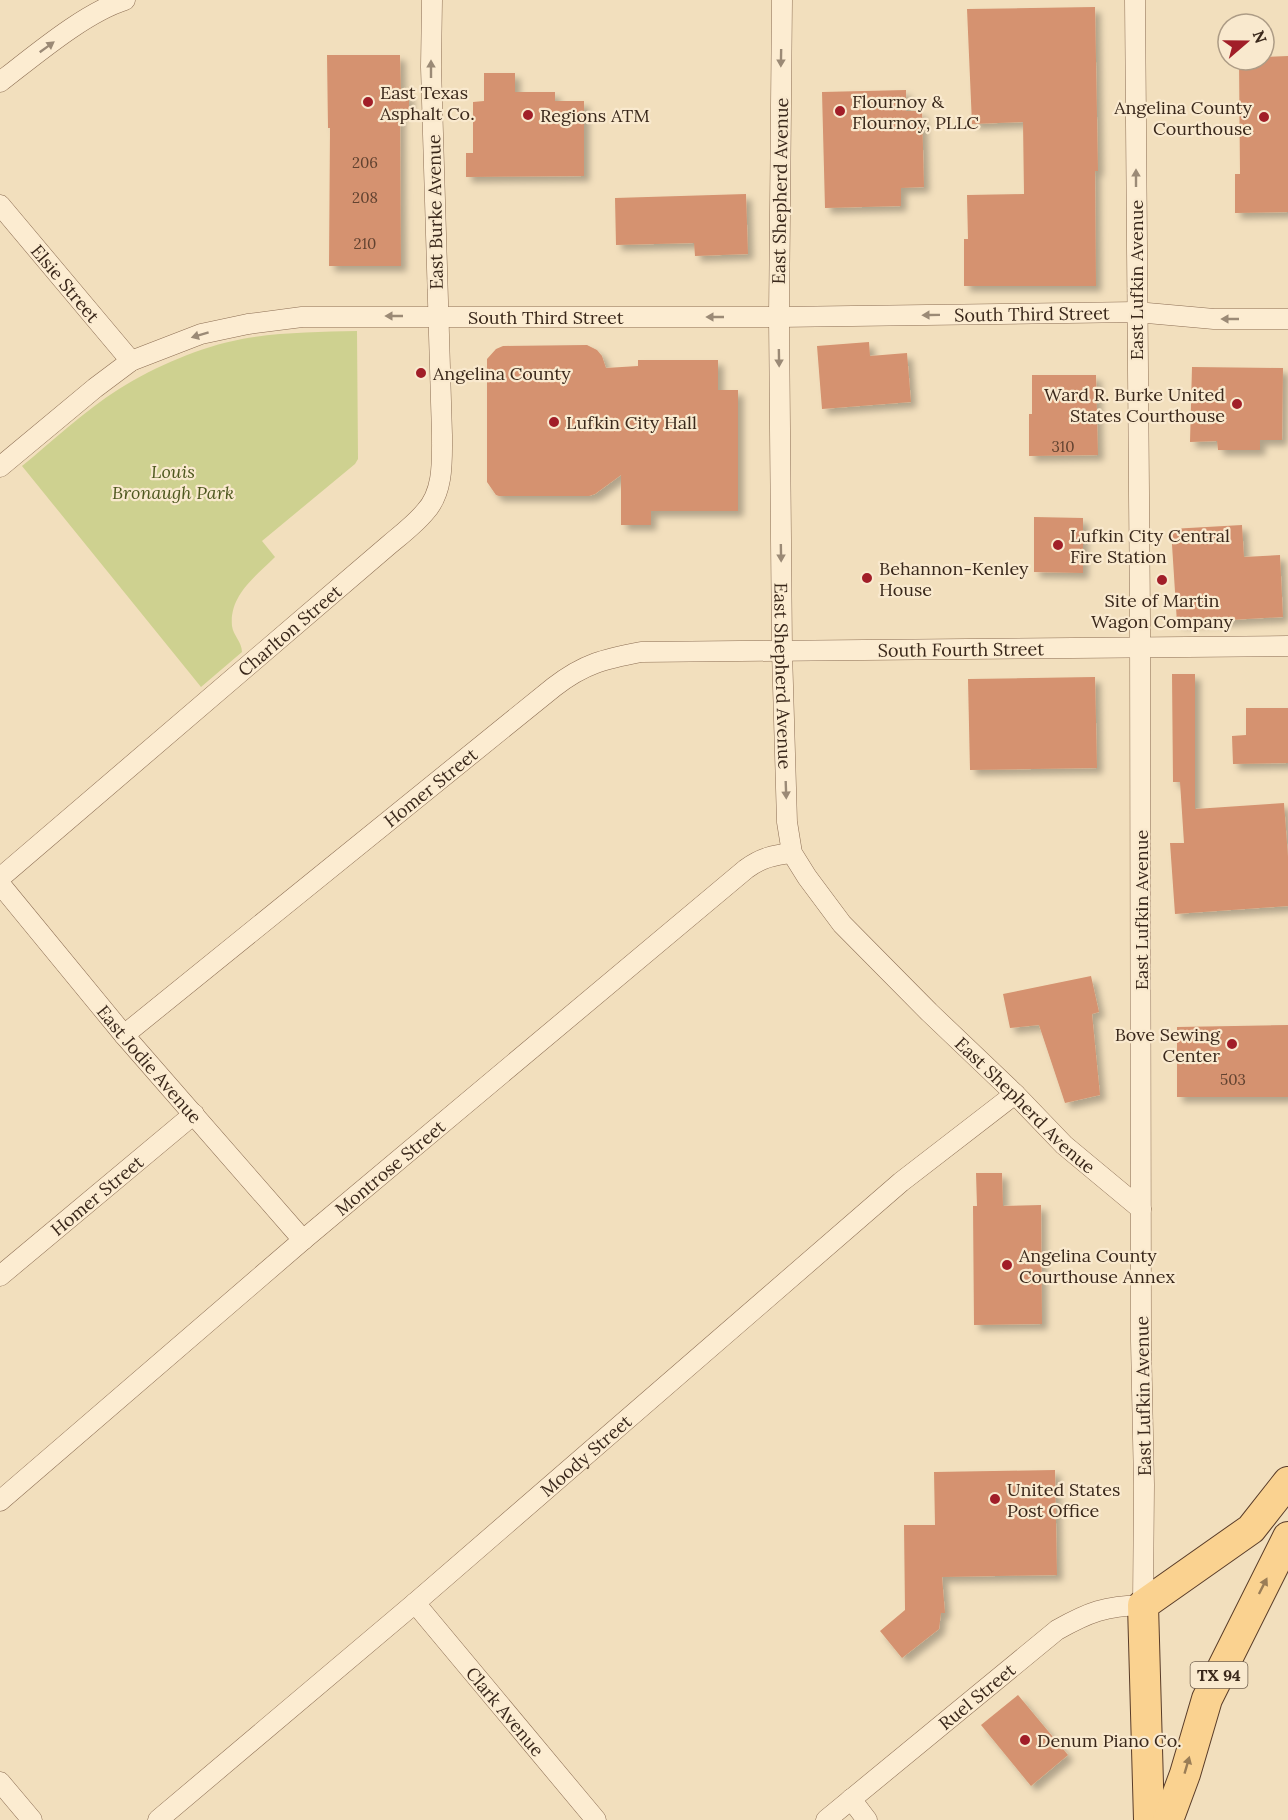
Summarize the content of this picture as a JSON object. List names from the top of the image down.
{
  "streets": {
    "main road": ["East Lufkin Avenue", "TX 94"],
    "street": [
      "East Shepherd Avenue",
      "East Burke Avenue",
      "Elsie Street",
      "South Third Street",
      "Charlton Street",
      "South Fourth Street",
      "Homer Street",
      "East Jodie Avenue",
      "Montrose Street",
      "Moody Street",
      "Ruel Street",
      "Clark Avenue"
    ]
  },
  "crossings": [
    ["East Shepherd Avenue", "East Lufkin Avenue"],
    ["East Shepherd Avenue", "South Third Street"],
    ["East Shepherd Avenue", "South Fourth Street"],
    ["East Shepherd Avenue", "Homer Street"],
    ["East Shepherd Avenue", "Montrose Street"],
    ["East Shepherd Avenue", "Moody Street"],
    ["East Burke Avenue", "South Third Street"],
    ["East Burke Avenue", "Charlton Street"],
    ["East Lufkin Avenue", "South Third Street"],
    ["East Lufkin Avenue", "South Fourth Street"],
    ["East Lufkin Avenue", "Ruel Street"],
    ["Elsie Street", "South Third Street"],
    ["South Third Street", "Charlton Street"],
    ["South Fourth Street", "Homer Street"],
    ["Homer Street", "East Jodie Avenue"],
    ["East Jodie Avenue", "Montrose Street"],
    ["Moody Street", "Clark Avenue"]
  ],
  "one_way": ["East Shepherd Avenue", "East Burke Avenue", "South Third Street"],
  "parks": ["Louis Bronaugh Park"],
  "places": [
    "East Texas Asphalt Co.",
    "Flournoy & Flournoy, PLLC",
    "Regions ATM",
    "Angelina County Courthouse",
    "Angelina County",
    "Ward R. Burke United States Courthouse",
    "Lufkin City Hall",
    "Lufkin City Central Fire Station",
    "Behannon-Kenley House",
    "Site of Martin Wagon Company",
    "Bove Sewing Center",
    "Angelina County Courthouse Annex",
    "United States Post Office",
    "Denum Piano Co."
  ],
  "house_numbers": [
    "206",
    "208",
    "210",
    "310",
    "503"
  ],
  "north": "right"
}
